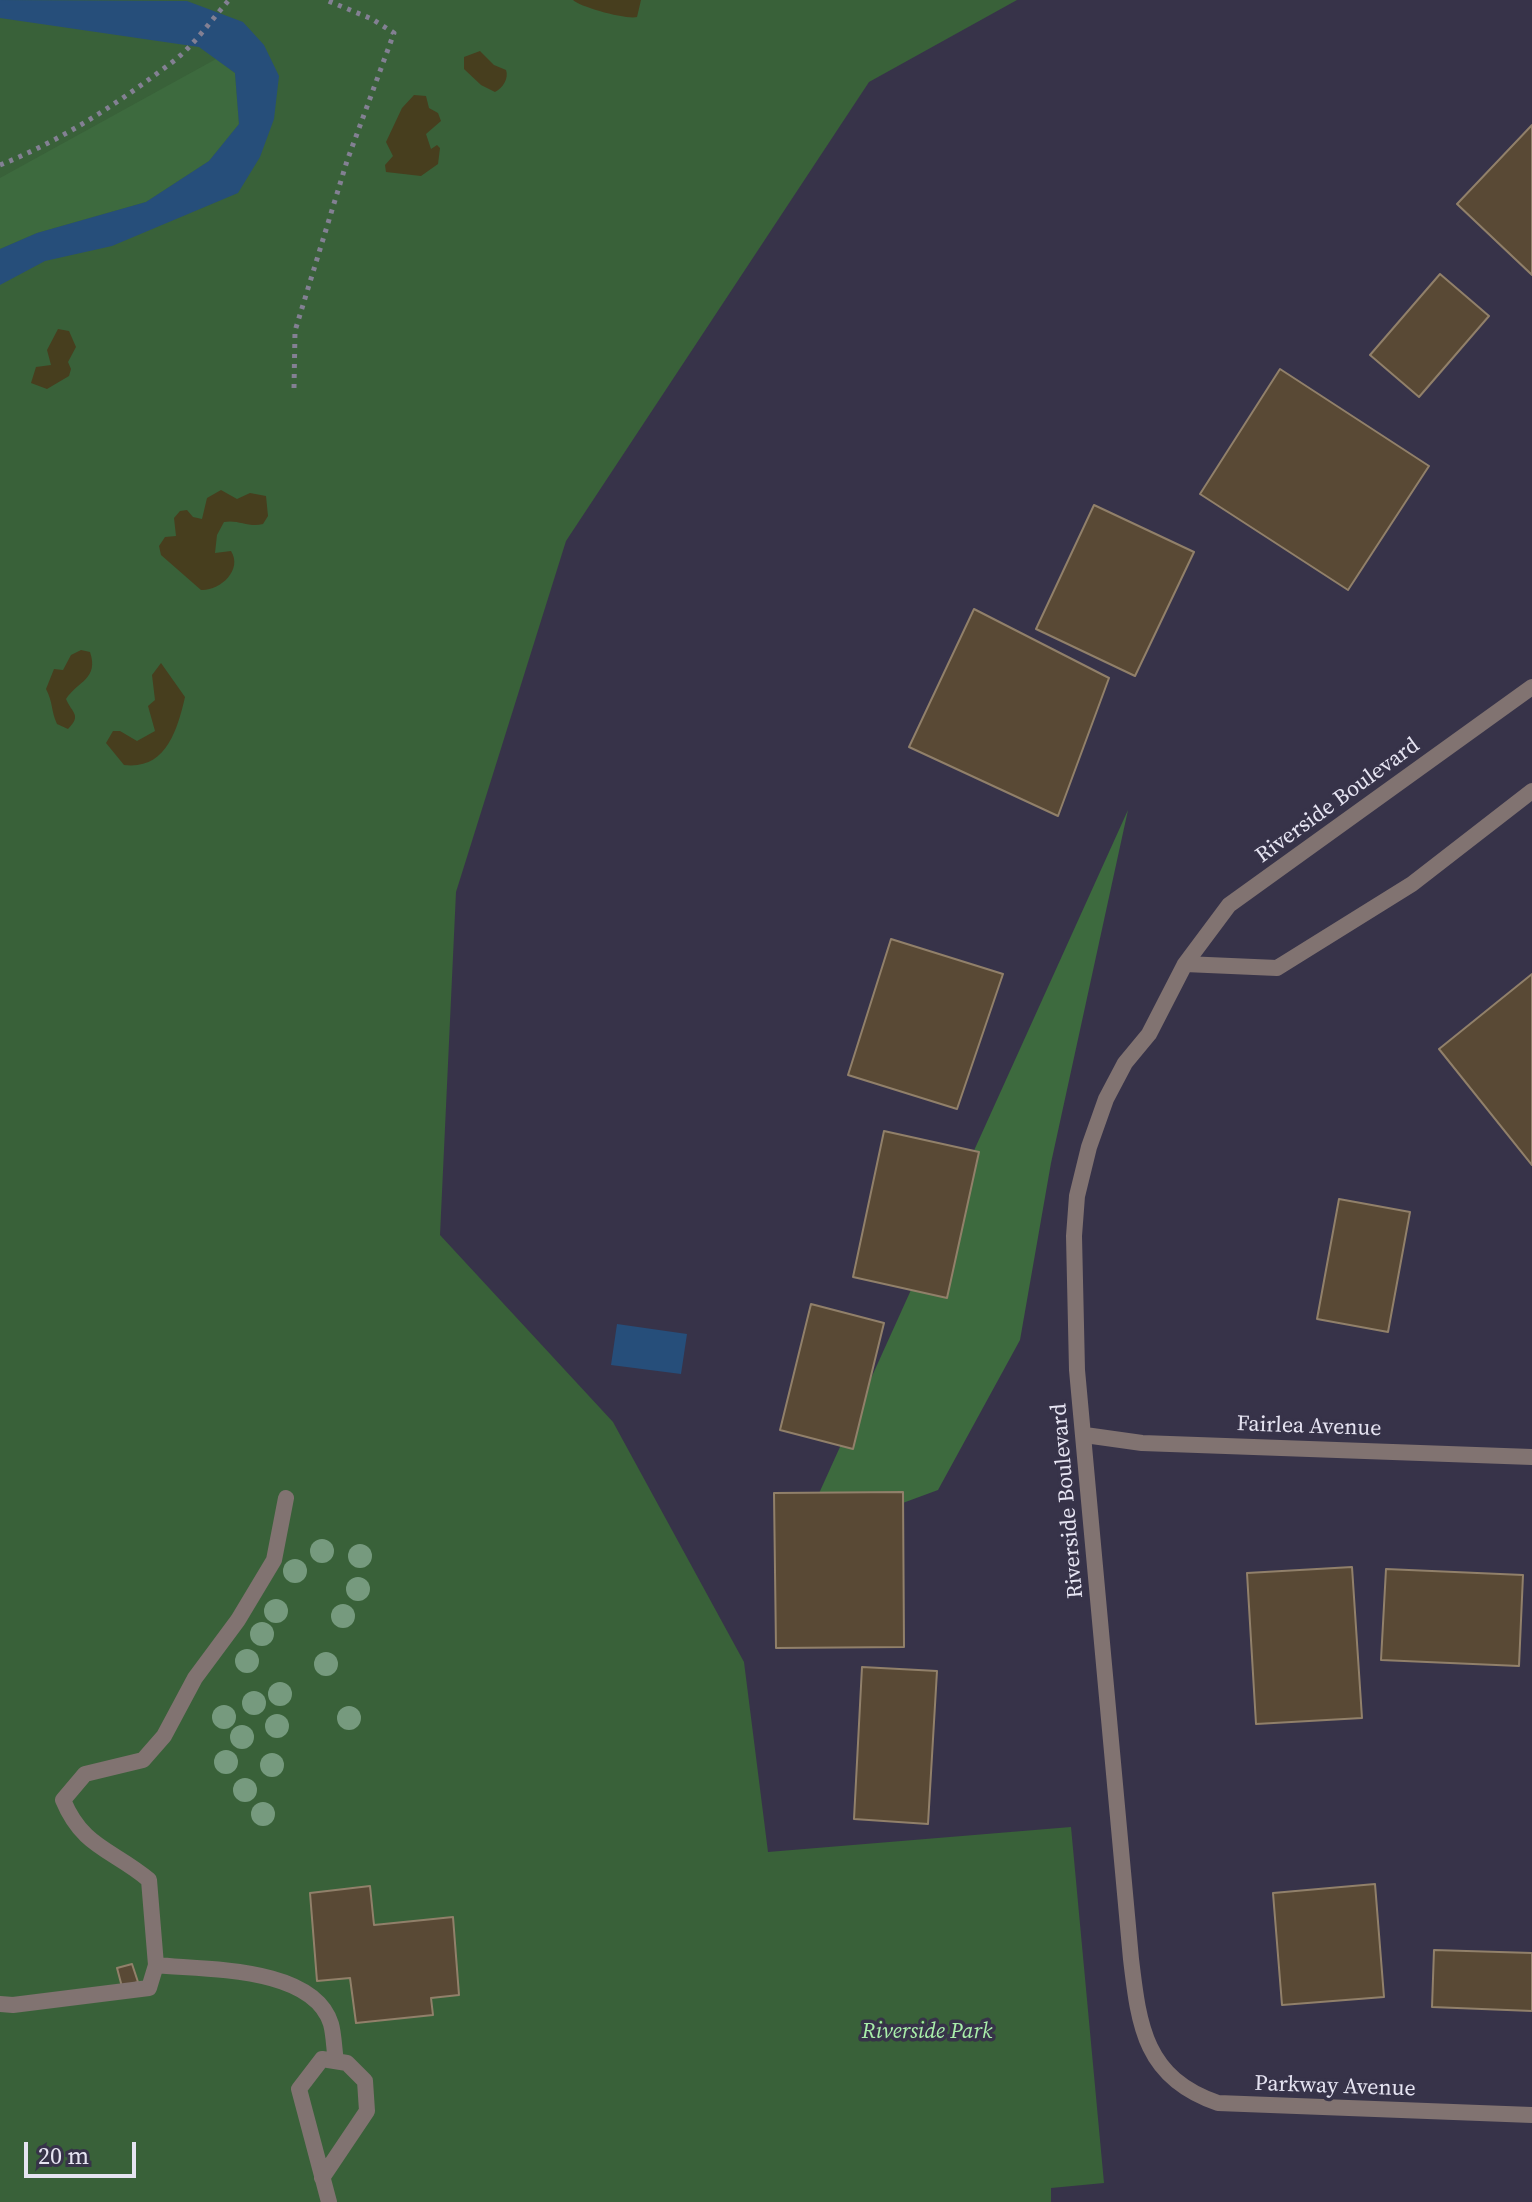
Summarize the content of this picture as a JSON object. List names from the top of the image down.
{
  "streets": {
    "street": ["Riverside Boulevard", "Fairlea Avenue", "Parkway Avenue"]
  },
  "crossings": [
    ["Riverside Boulevard", "Fairlea Avenue"],
    ["Riverside Boulevard", "Parkway Avenue"]
  ],
  "parks": ["Riverside Park"],
  "scale_bar": "20 m"
}
